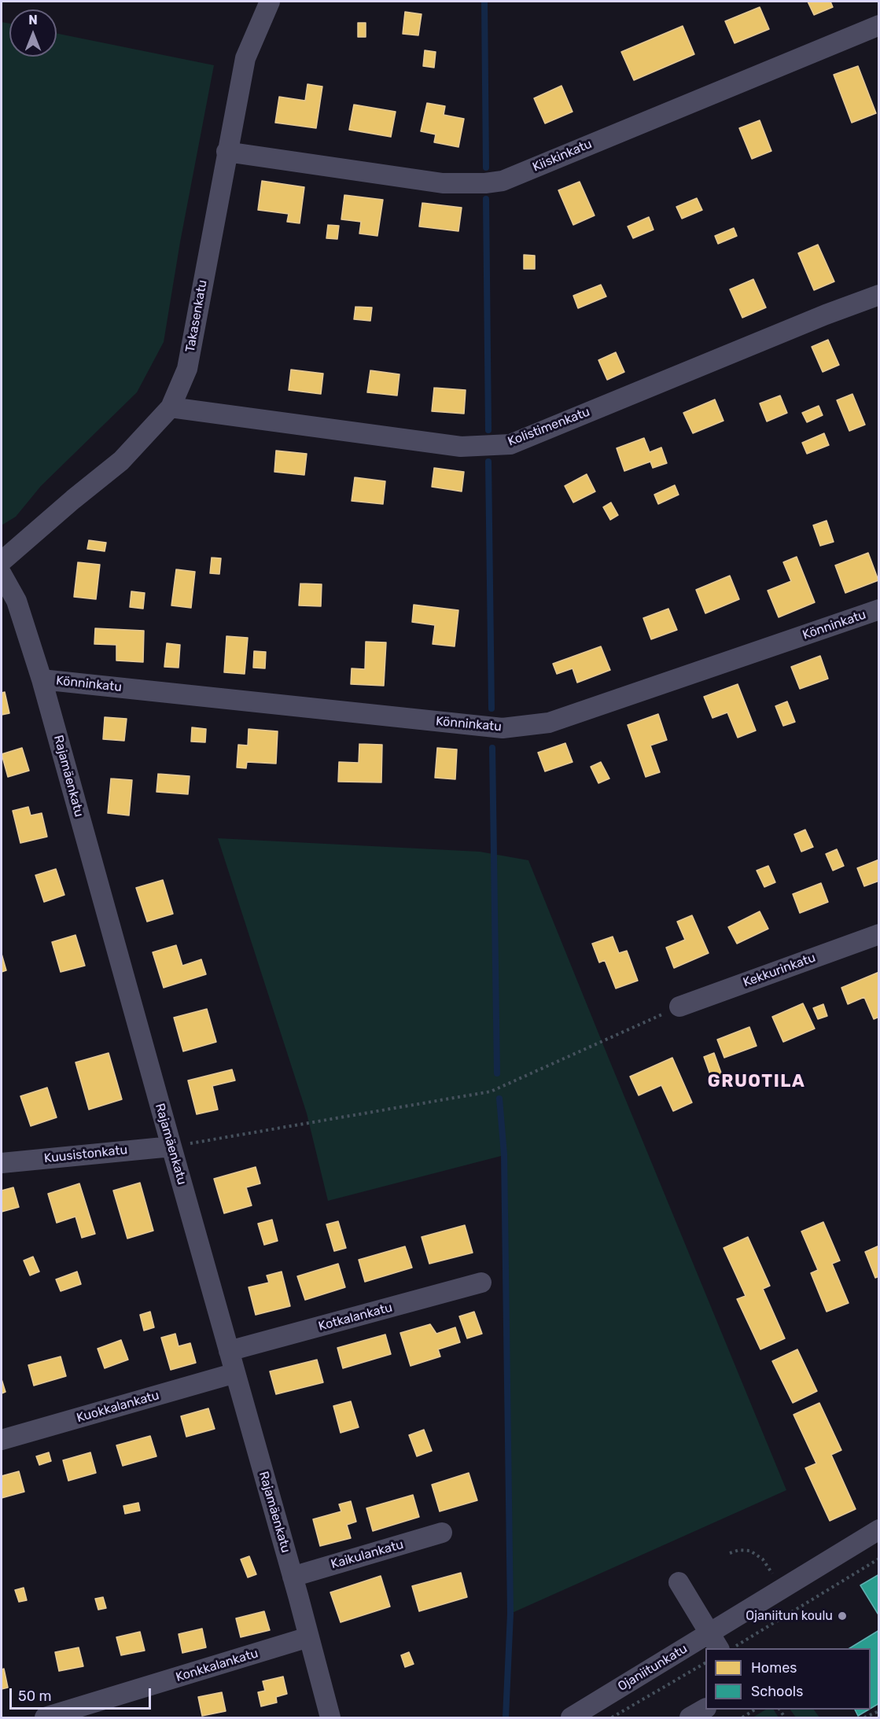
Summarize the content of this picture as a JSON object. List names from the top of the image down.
{
  "streets": {
    "street": [
      "Kiiskinkatu",
      "Takasenkatu",
      "Kolistimenkatu",
      "Könninkatu",
      "Rajamäenkatu",
      "Kekkurinkatu",
      "Kuusistonkatu",
      "Kotkalankatu",
      "Kuokkalankatu",
      "Kaikulankatu",
      "Konkkalankatu",
      "Ojaniitunkatu"
    ]
  },
  "crossings": [
    ["Kiiskinkatu", "Takasenkatu"],
    ["Takasenkatu", "Kolistimenkatu"],
    ["Könninkatu", "Rajamäenkatu"],
    ["Rajamäenkatu", "Kuusistonkatu"],
    ["Rajamäenkatu", "Kotkalankatu"],
    ["Rajamäenkatu", "Kuokkalankatu"],
    ["Rajamäenkatu", "Kaikulankatu"],
    ["Rajamäenkatu", "Konkkalankatu"]
  ],
  "districts": ["GRUOTILA"],
  "places": ["Ojaniitun koulu"],
  "legend": ["Homes", "Schools"],
  "scale_bar": "50 m",
  "north": "top"
}
